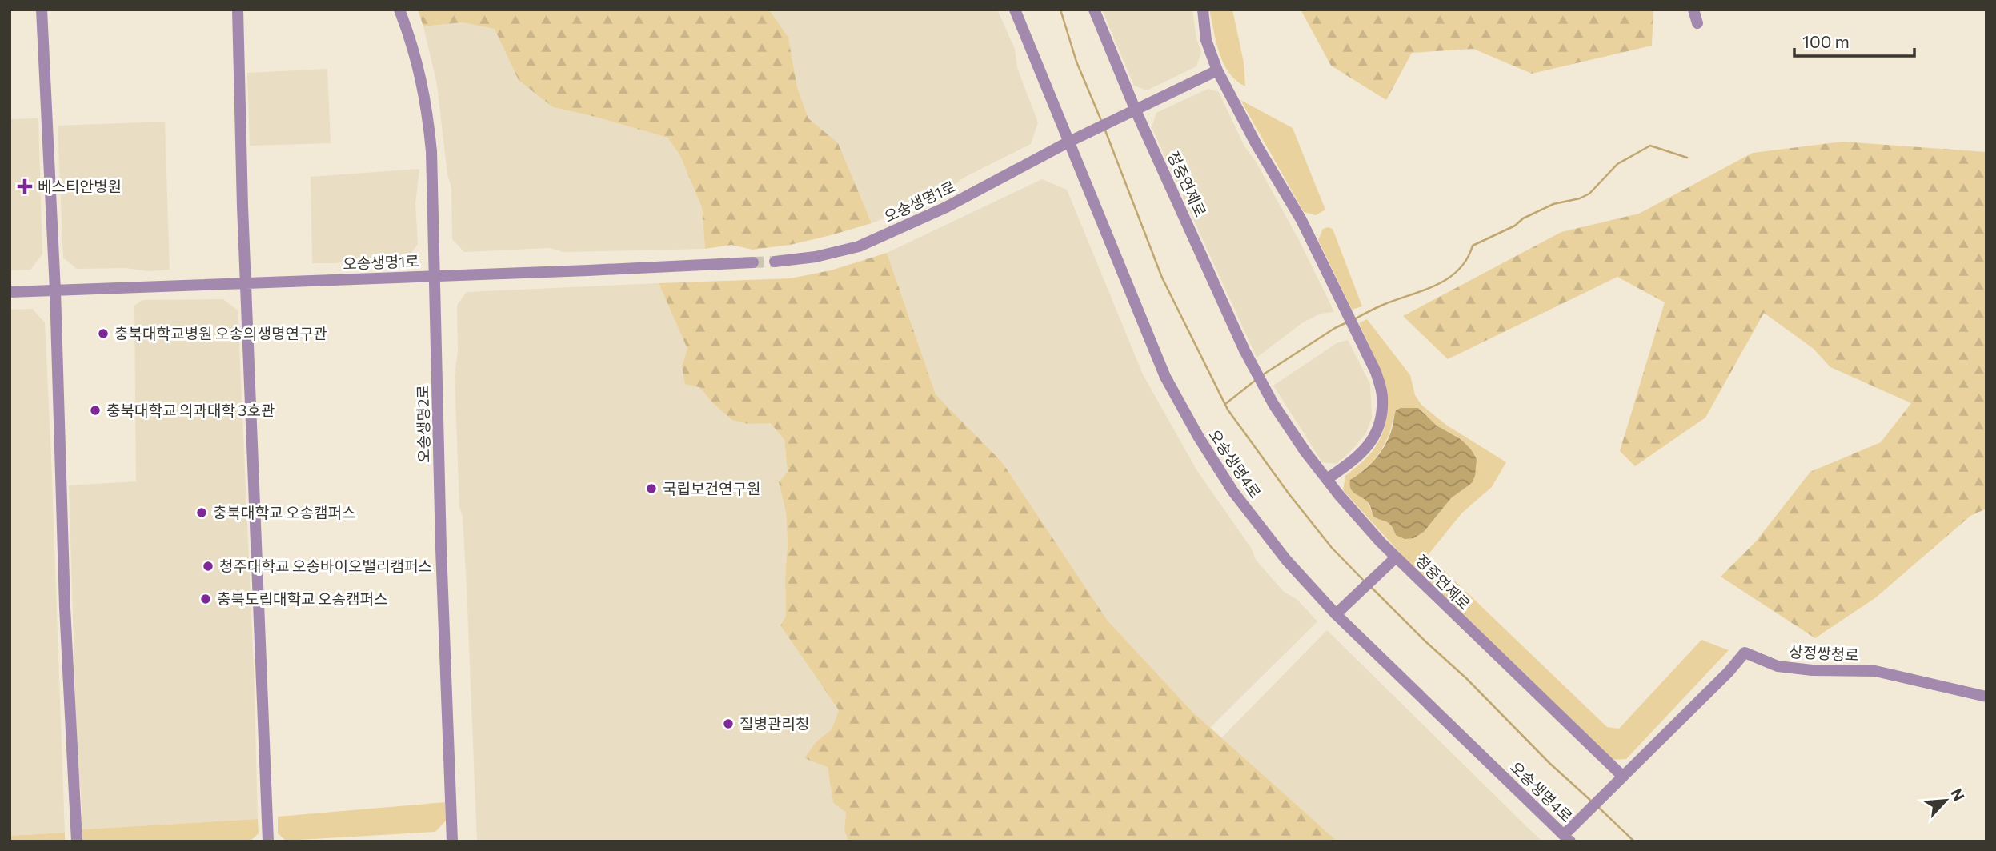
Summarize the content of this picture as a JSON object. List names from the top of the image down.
{
  "streets": {
    "street": [
      "정중연제로",
      "오송생명1로",
      "오송생명2로",
      "오송생명4로",
      "상정쌍청로"
    ]
  },
  "crossings": [
    ["정중연제로", "오송생명1로"],
    ["정중연제로", "상정쌍청로"],
    ["오송생명1로", "오송생명2로"],
    ["오송생명1로", "오송생명4로"]
  ],
  "places": {
    "health": ["베스티안병원"],
    "other": [
      "충북대학교병원 오송의생명연구관",
      "충북대학교 의과대학 3호관",
      "국립보건연구원",
      "충북대학교 오송캠퍼스",
      "청주대학교 오송바이오밸리캠퍼스",
      "충북도립대학교 오송캠퍼스",
      "질병관리청"
    ]
  },
  "scale_bar": "100 m",
  "north": "top right"
}
